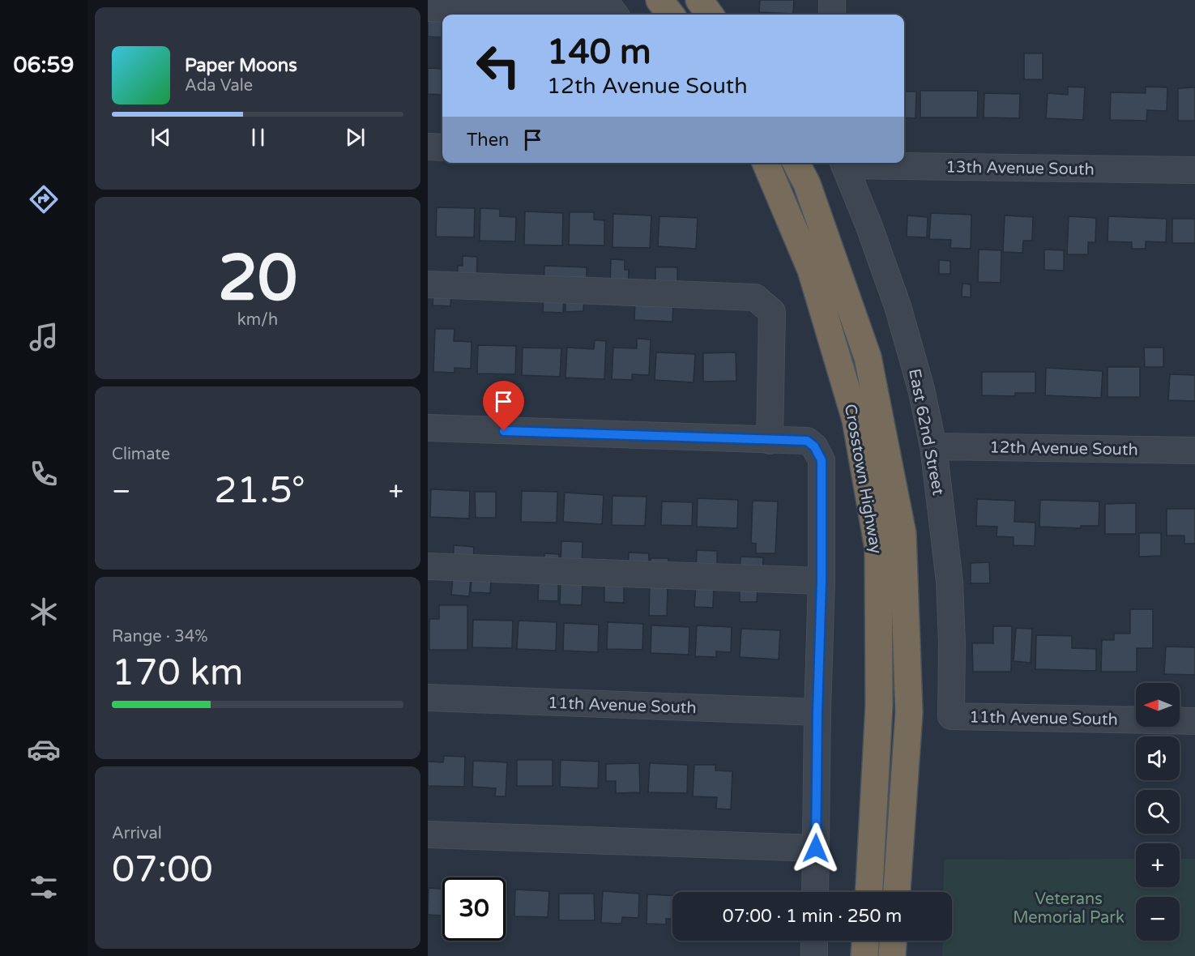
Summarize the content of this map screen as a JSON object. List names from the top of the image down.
{
  "streets": {
    "highway": ["Crosstown Highway"],
    "street": [
      "13th Avenue South",
      "East 62nd Street",
      "12th Avenue South",
      "11th Avenue South"
    ]
  },
  "crossings": [
    ["East 62nd Street", "12th Avenue South"],
    ["East 62nd Street", "11th Avenue South"]
  ],
  "parks": ["Veterans Memorial Park"],
  "north": "left",
  "page": {
    "tabs": "06:59",
    "turn": ["140 m", "12th Avenue South"],
    "song": ["Paper Moons", "Ada Vale"],
    "then": "Then",
    "tile": [
      ["20", "km/h"],
      "Climate",
      ["Range · 34%", "170 km"],
      ["Arrival", "07:00"]
    ],
    "heat": ["−", "21.5°", "+"],
    "map_buttons": ["+", "−"],
    "limit": "30",
    "trip": "07:00 · 1 min · 250 m"
  }
}
